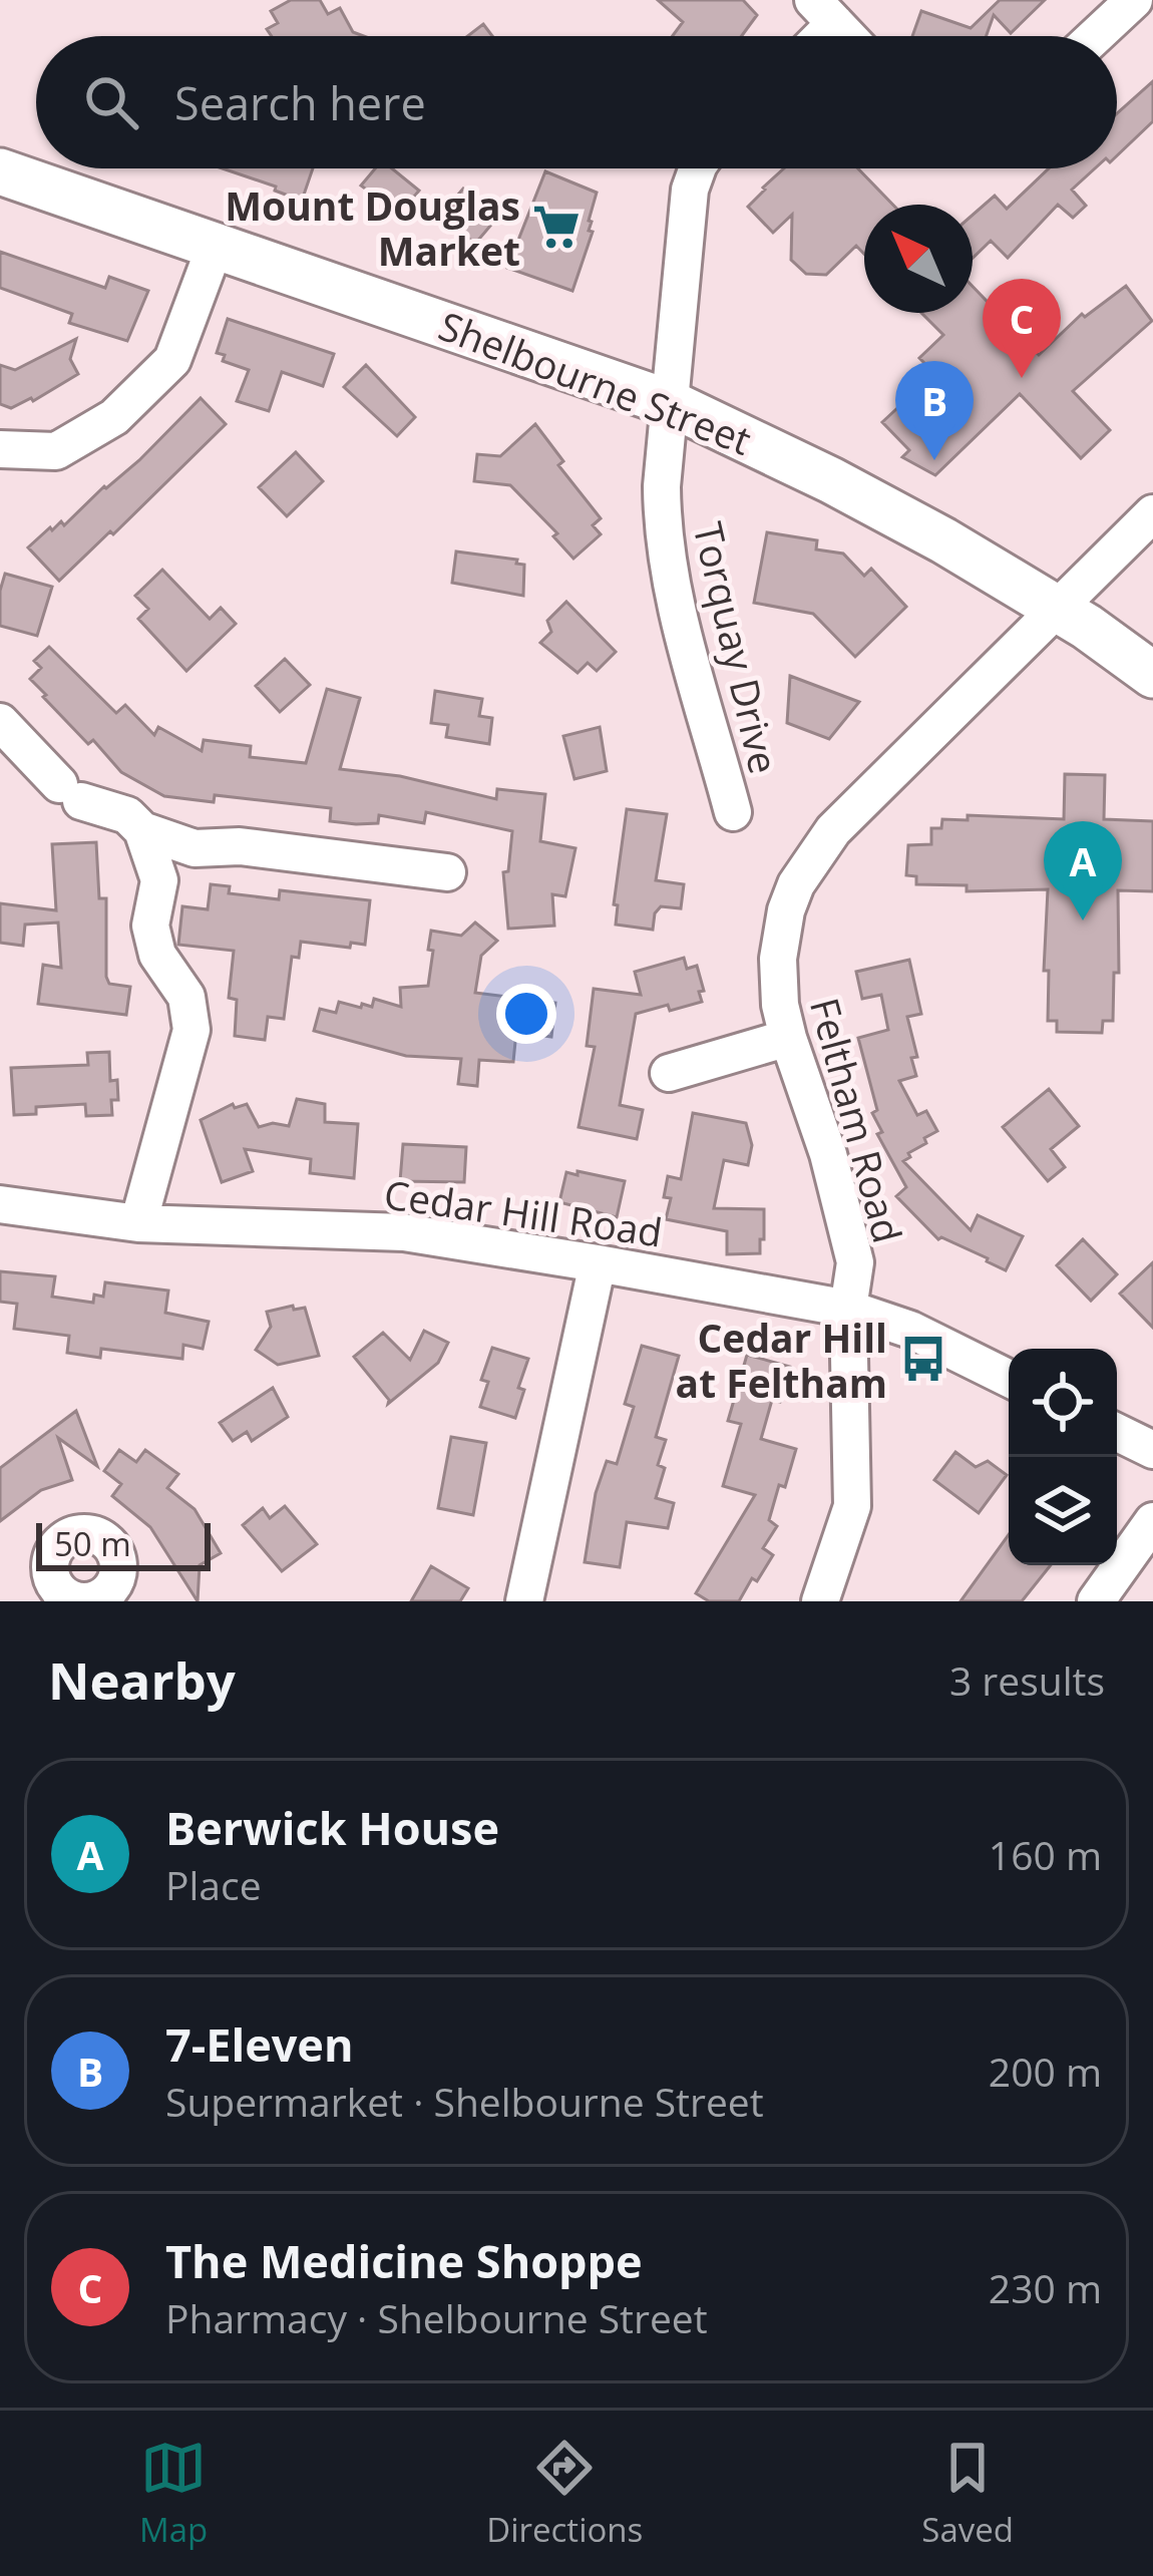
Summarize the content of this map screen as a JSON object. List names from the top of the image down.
{
  "streets": {
    "main road": ["Shelbourne Street"],
    "street": ["Torquay Drive", "Feltham Road", "Cedar Hill Road"]
  },
  "crossings": [
    ["Shelbourne Street", "Torquay Drive"],
    ["Shelbourne Street", "Feltham Road"],
    ["Feltham Road", "Cedar Hill Road"]
  ],
  "places": {
    "supermarket": ["Mount Douglas Market"],
    "bus stop": ["Cedar Hill at Feltham"]
  },
  "scale_bar": "50 m",
  "north": "top left",
  "page": {
    "search": "Search here",
    "pins": ["C", "B", "A"],
    "scale": "50 m",
    "heading": ["Nearby", "3 results"],
    "list": [
      {
        "mark": "A",
        "name": "Berwick House",
        "note": "Place",
        "value": "160 m"
      },
      {
        "mark": "B",
        "name": "7-Eleven",
        "note": "Supermarket · Shelbourne Street",
        "value": "200 m"
      },
      {
        "mark": "C",
        "name": "The Medicine Shoppe",
        "note": "Pharmacy · Shelbourne Street",
        "value": "230 m"
      }
    ],
    "nav": ["Map", "Directions", "Saved"]
  }
}
